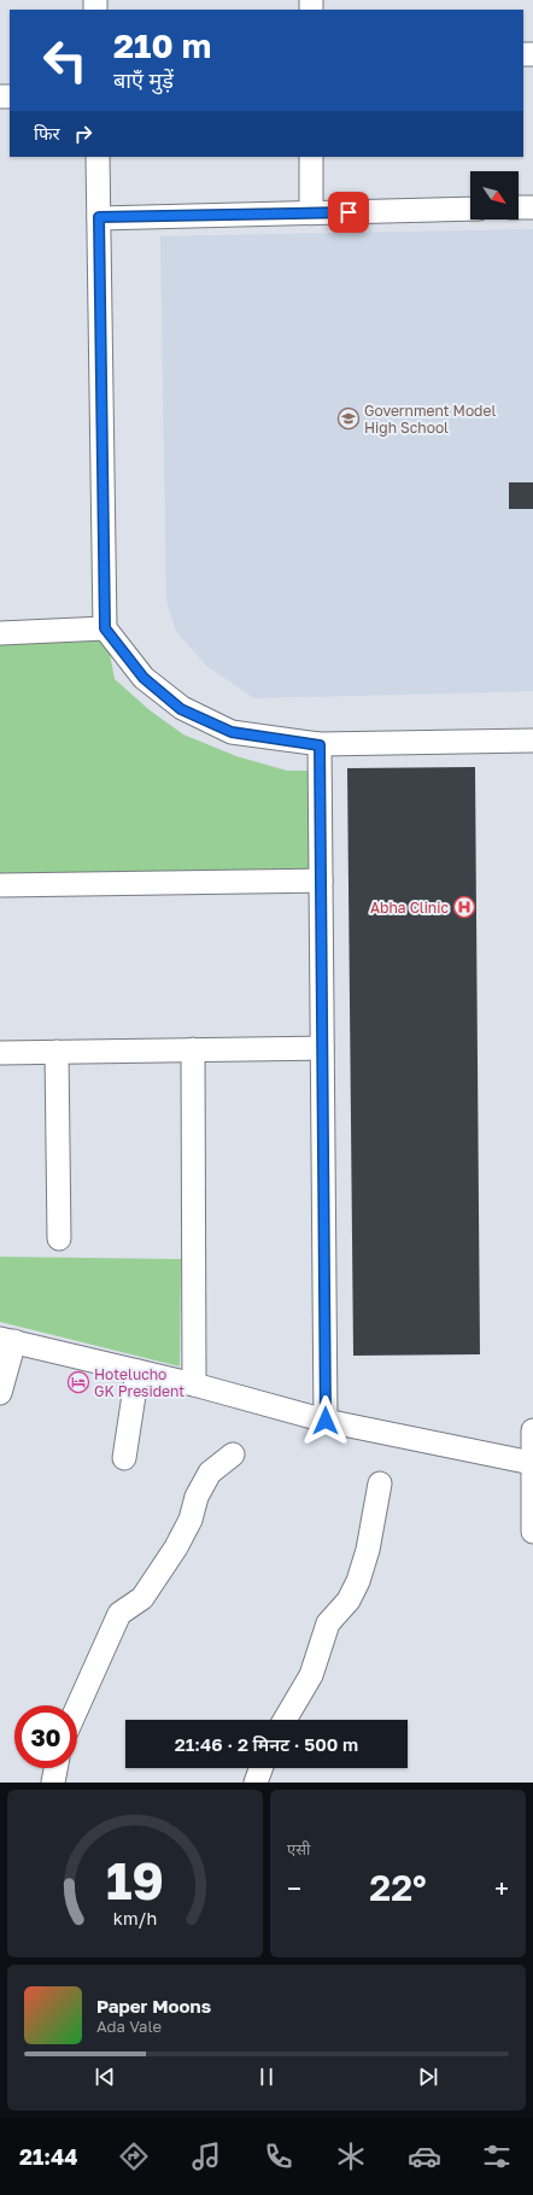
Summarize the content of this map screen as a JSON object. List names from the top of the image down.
{
  "places": {
    "school or university": ["Government Model High School"],
    "hospital": ["Abha Clinic"],
    "hotel": ["Hotelucho GK President"]
  },
  "north": "bottom right",
  "page": {
    "turn": ["210 m", "बाएँ मुड़ें"],
    "then": "फिर",
    "limit": "30",
    "trip": "21:46 · 2 मिनट · 500 m",
    "tile": "एसी",
    "heat": ["−", "22°", "+"],
    "song": ["Paper Moons", "Ada Vale"],
    "tabs": "21:44",
    "gauge": ["19", "km/h"]
  }
}
